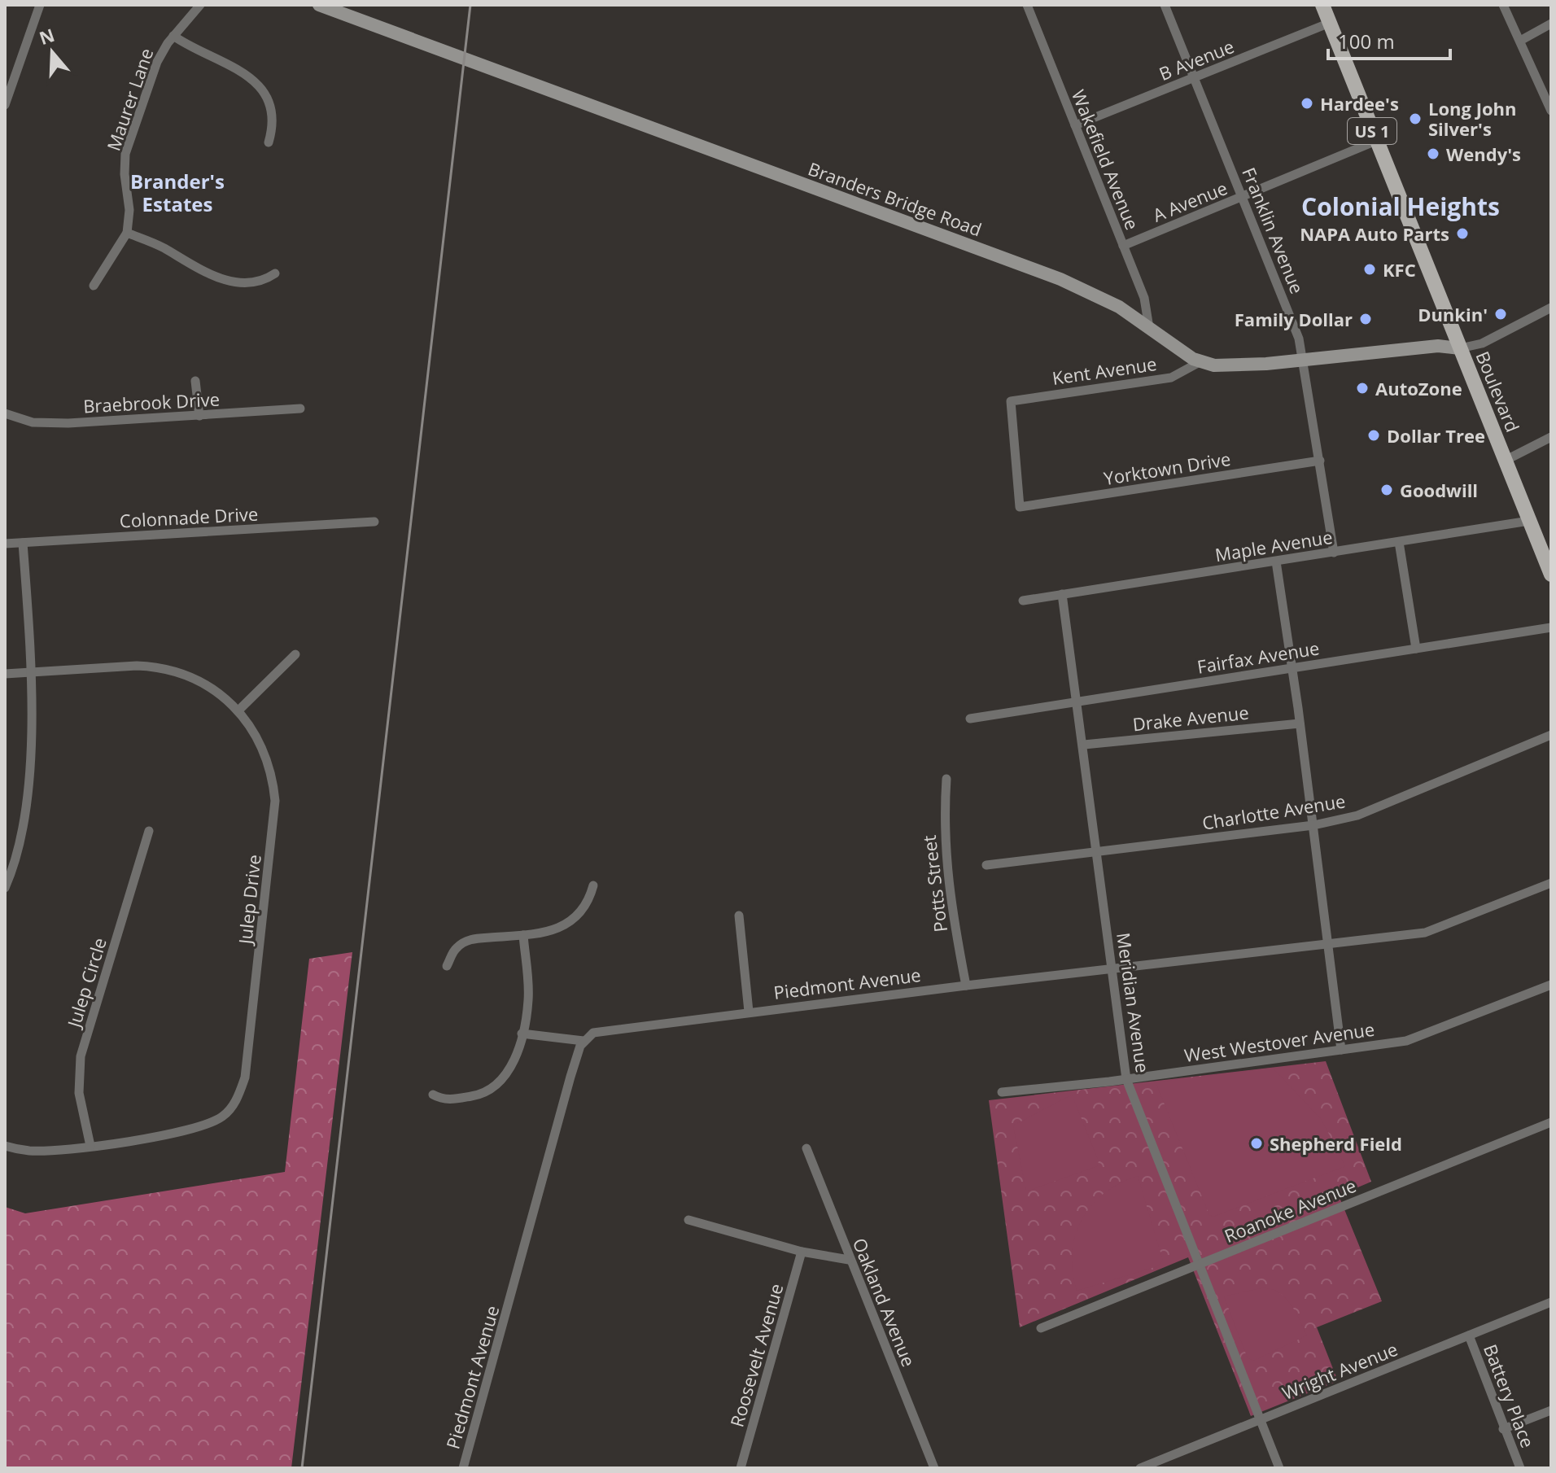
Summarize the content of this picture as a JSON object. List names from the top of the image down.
{
  "streets": {
    "main road": ["US 1", "Boulevard"],
    "street": [
      "B Avenue",
      "Maurer Lane",
      "Wakefield Avenue",
      "Branders Bridge Road",
      "A Avenue",
      "Franklin Avenue",
      "Kent Avenue",
      "Braebrook Drive",
      "Yorktown Drive",
      "Colonnade Drive",
      "Maple Avenue",
      "Fairfax Avenue",
      "Drake Avenue",
      "Charlotte Avenue",
      "Potts Street",
      "Julep Drive",
      "Julep Circle",
      "Piedmont Avenue",
      "Meridian Avenue",
      "West Westover Avenue",
      "Roanoke Avenue",
      "Oakland Avenue",
      "Roosevelt Avenue",
      "Wright Avenue",
      "Battery Place"
    ]
  },
  "crossings": [
    ["B Avenue", "Wakefield Avenue"],
    ["B Avenue", "Franklin Avenue"],
    ["B Avenue", "Boulevard"],
    ["Wakefield Avenue", "Branders Bridge Road"],
    ["Wakefield Avenue", "A Avenue"],
    ["Branders Bridge Road", "Franklin Avenue"],
    ["Branders Bridge Road", "Kent Avenue"],
    ["Branders Bridge Road", "Boulevard"],
    ["A Avenue", "Franklin Avenue"],
    ["A Avenue", "Boulevard"],
    ["Franklin Avenue", "Yorktown Drive"],
    ["Franklin Avenue", "Maple Avenue"],
    ["Kent Avenue", "Yorktown Drive"],
    ["Boulevard", "Maple Avenue"],
    ["Maple Avenue", "Meridian Avenue"],
    ["Fairfax Avenue", "Meridian Avenue"],
    ["Drake Avenue", "Meridian Avenue"],
    ["Charlotte Avenue", "Meridian Avenue"],
    ["Potts Street", "Piedmont Avenue"],
    ["Julep Drive", "Julep Circle"],
    ["Piedmont Avenue", "Meridian Avenue"],
    ["Meridian Avenue", "West Westover Avenue"],
    ["Meridian Avenue", "Roanoke Avenue"],
    ["Meridian Avenue", "Wright Avenue"],
    ["Wright Avenue", "Battery Place"]
  ],
  "districts": ["Brander's Estates", "Colonial Heights"],
  "places": [
    "Hardee's",
    "Long John Silver's",
    "Wendy's",
    "NAPA Auto Parts",
    "KFC",
    "Dunkin'",
    "Family Dollar",
    "AutoZone",
    "Dollar Tree",
    "Goodwill",
    "Shepherd Field"
  ],
  "scale_bar": "100 m",
  "north": "top"
}
